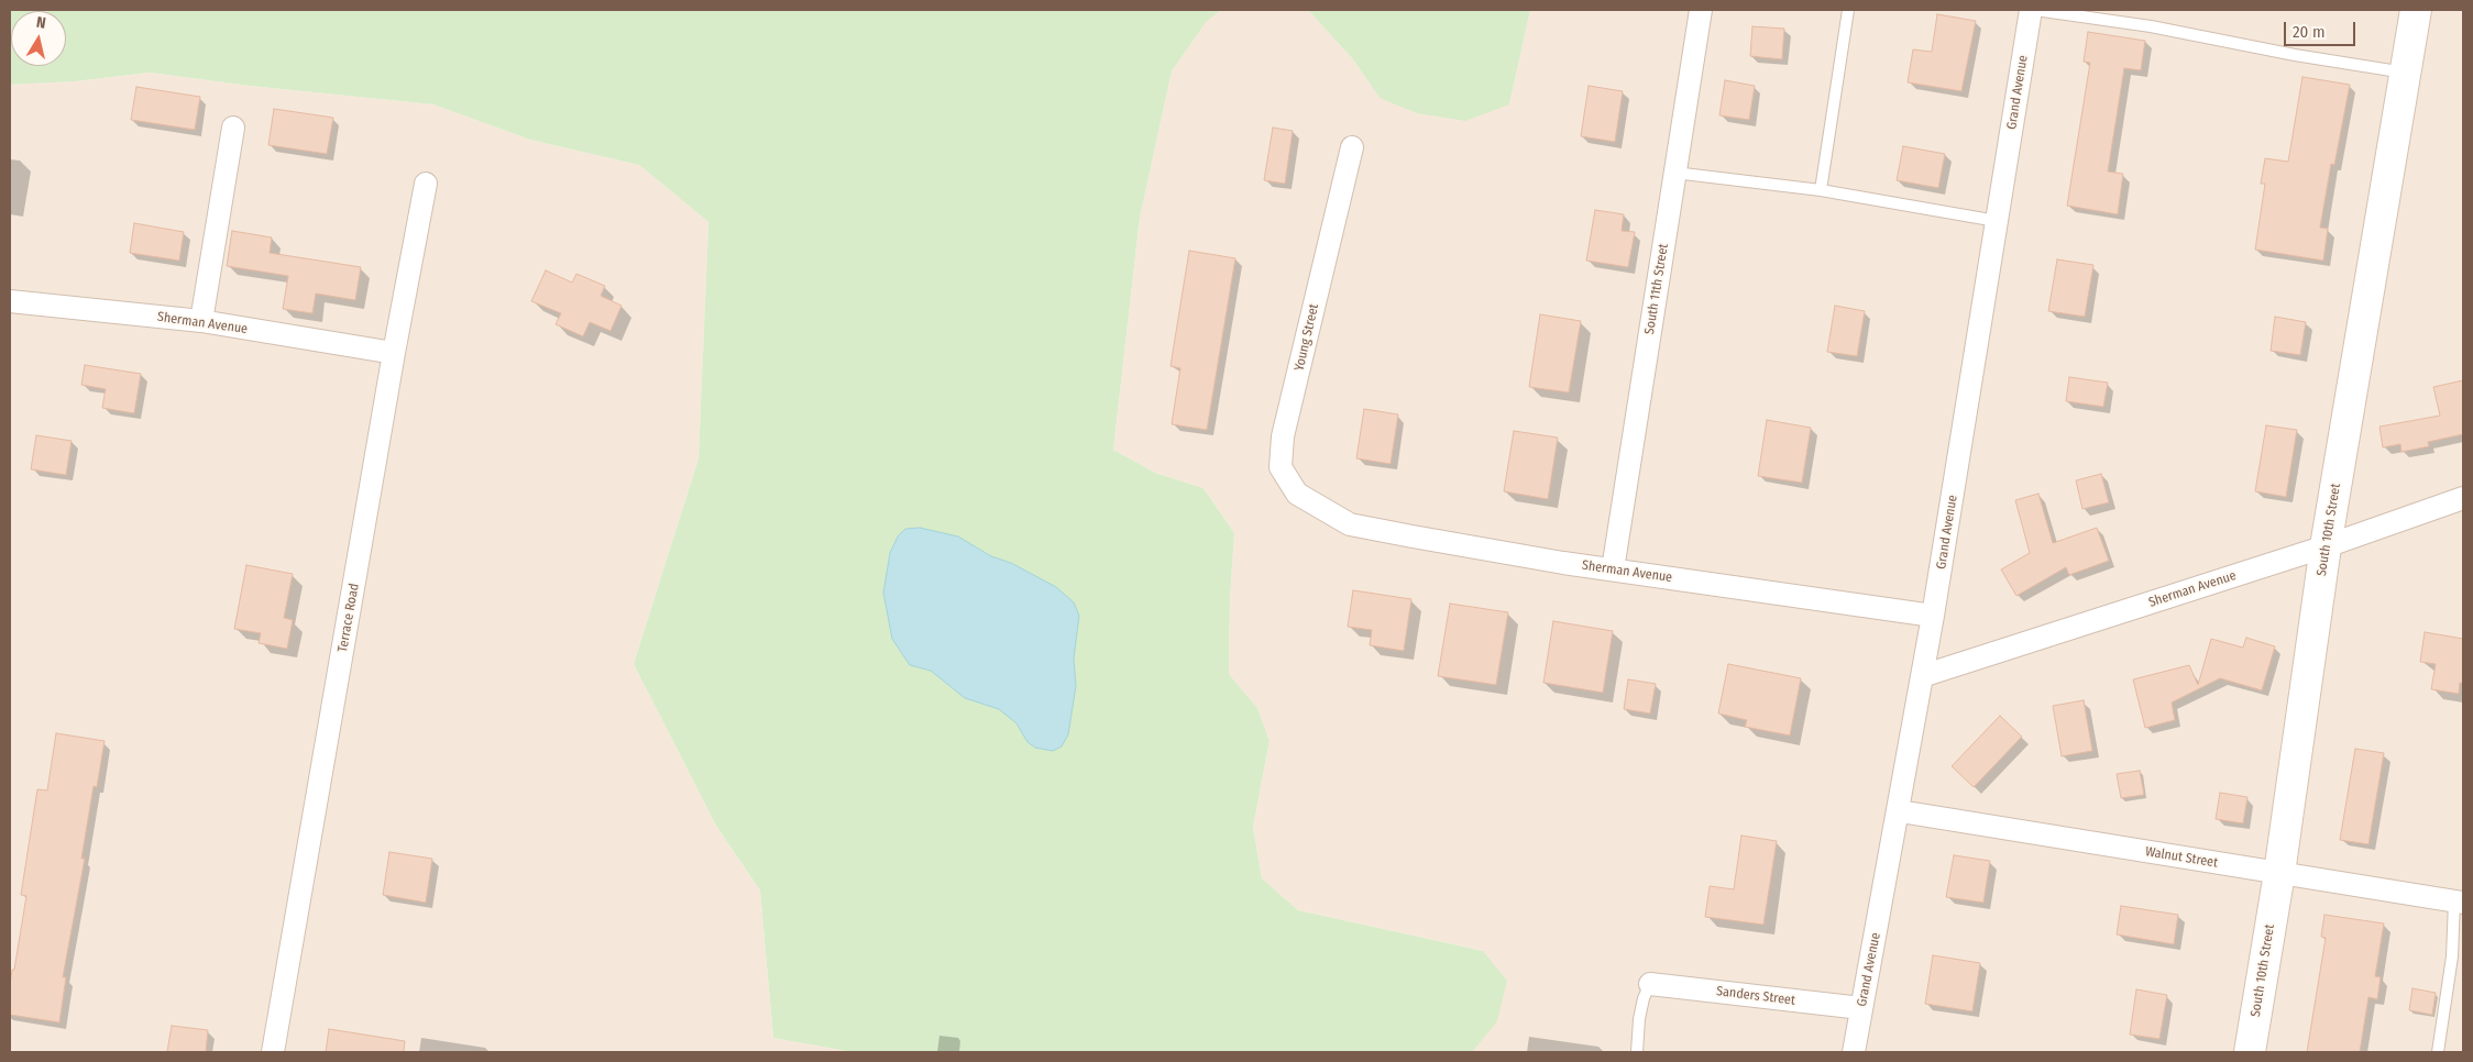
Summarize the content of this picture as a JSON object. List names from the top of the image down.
{
  "streets": {
    "street": [
      "Grand Avenue",
      "South 11th Street",
      "Sherman Avenue",
      "Young Street",
      "South 10th Street",
      "Terrace Road",
      "Walnut Street",
      "Sanders Street"
    ]
  },
  "crossings": [
    ["Grand Avenue", "Sherman Avenue"],
    ["Grand Avenue", "Walnut Street"],
    ["Grand Avenue", "Sanders Street"],
    ["South 11th Street", "Sherman Avenue"],
    ["Sherman Avenue", "Young Street"],
    ["Sherman Avenue", "South 10th Street"],
    ["Sherman Avenue", "Terrace Road"],
    ["South 10th Street", "Walnut Street"]
  ],
  "scale_bar": "20 m",
  "north": "top"
}
